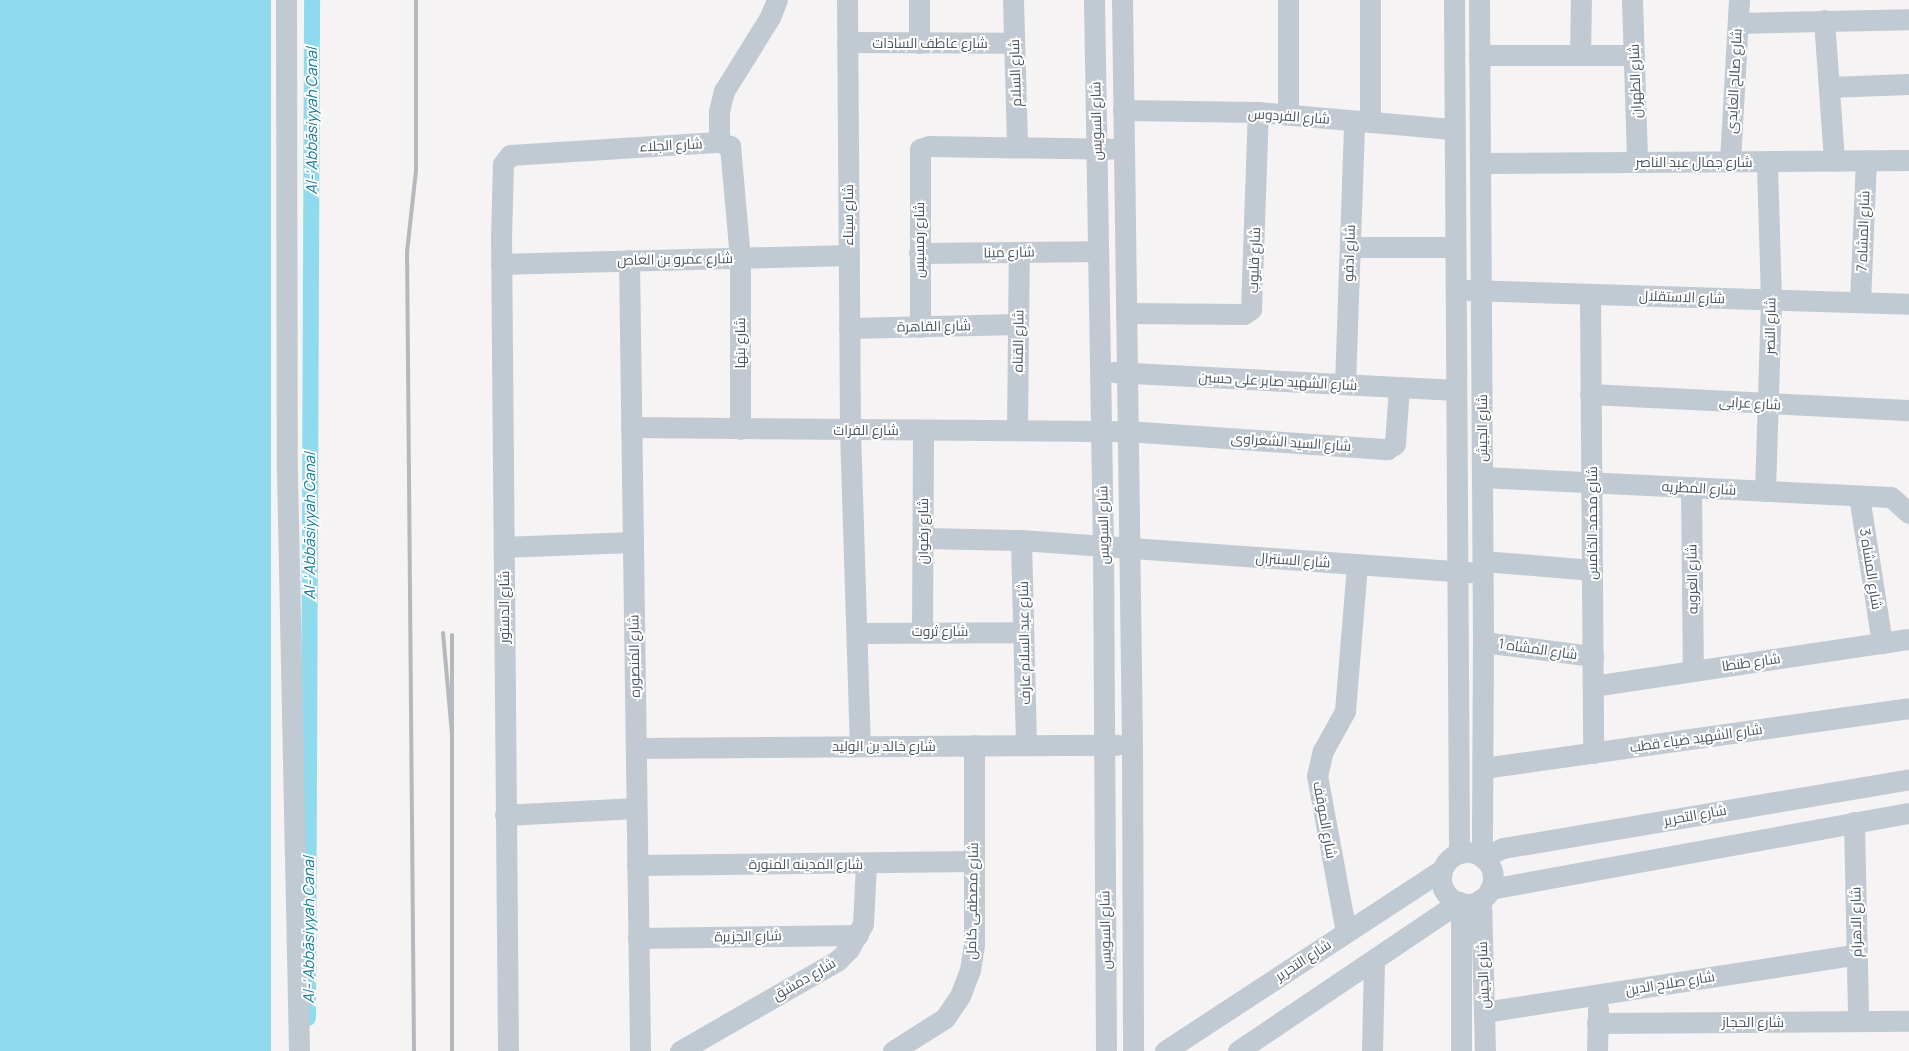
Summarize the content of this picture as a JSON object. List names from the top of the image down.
{
  "streets": {
    "street": [
      "شارع عاطف السادات",
      "شارع السلام",
      "شارع الطهران",
      "شارع صالح العايدى",
      "شارع الفردوس",
      "شارع السويس",
      "شارع الجلاء",
      "شارع جمال عبد الناصر",
      "شارع سيناء",
      "شارع المشاه 7",
      "شارع رمسيس",
      "شارع مينا",
      "شارع ادفو",
      "شارع عمرو بن العاص",
      "شارع قليوب",
      "شارع الاستقلال",
      "شارع القاهرة",
      "شارع النصر",
      "شارع القناه",
      "شارع بنها",
      "شارع الشهيد صابر على حسين",
      "شارع عرابى",
      "شارع الجيش",
      "شارع الفرات",
      "شارع السيد الشعراوى",
      "شارع المطريه",
      "شارع محمد الخامس",
      "شارع رضوان",
      "شارع السنترال",
      "شارع المشاه 3",
      "شارع العروبه",
      "شارع الدستور",
      "شارع ثروت",
      "شارع عبد السلام عارف",
      "شارع المشاه 1",
      "شارع المنصوره",
      "شارع طنطا",
      "شارع الشهيد ضياء قطب",
      "شارع خالد بن الوليد",
      "شارع التحرير",
      "شارع الموقف",
      "شارع المدينه المنورة",
      "شارع مصطفى كامل",
      "شارع الاهرام",
      "شارع الجزيرة",
      "شارع دمشق",
      "شارع صلاح الدين",
      "شارع الحجاز"
    ]
  },
  "crossings": [
    ["شارع عاطف السادات", "شارع السلام"],
    ["شارع عاطف السادات", "شارع سيناء"],
    ["شارع السلام", "شارع رمسيس"],
    ["شارع الطهران", "شارع جمال عبد الناصر"],
    ["شارع صالح العايدى", "شارع جمال عبد الناصر"],
    ["شارع الفردوس", "شارع السويس"],
    ["شارع الفردوس", "شارع ادفو"],
    ["شارع الفردوس", "شارع قليوب"],
    ["شارع الفردوس", "شارع الجيش"],
    ["شارع السويس", "شارع مينا"],
    ["شارع السويس", "شارع قليوب"],
    ["شارع السويس", "شارع الشهيد صابر على حسين"],
    ["شارع السويس", "شارع الفرات"],
    ["شارع السويس", "شارع السيد الشعراوى"],
    ["شارع السويس", "شارع السنترال"],
    ["شارع السويس", "شارع خالد بن الوليد"],
    ["شارع الجلاء", "شارع عمرو بن العاص"],
    ["شارع الجلاء", "شارع بنها"],
    ["شارع الجلاء", "شارع الدستور"],
    ["شارع جمال عبد الناصر", "شارع المشاه 7"],
    ["شارع جمال عبد الناصر", "شارع النصر"],
    ["شارع جمال عبد الناصر", "شارع الجيش"],
    ["شارع سيناء", "شارع عمرو بن العاص"],
    ["شارع سيناء", "شارع القاهرة"],
    ["شارع سيناء", "شارع الفرات"],
    ["شارع سيناء", "شارع ثروت"],
    ["شارع سيناء", "شارع خالد بن الوليد"],
    ["شارع المشاه 7", "شارع الاستقلال"],
    ["شارع رمسيس", "شارع مينا"],
    ["شارع رمسيس", "شارع القاهرة"],
    ["شارع مينا", "شارع القناه"],
    ["شارع ادفو", "شارع الشهيد صابر على حسين"],
    ["شارع عمرو بن العاص", "شارع بنها"],
    ["شارع عمرو بن العاص", "شارع الدستور"],
    ["شارع عمرو بن العاص", "شارع المنصوره"],
    ["شارع الاستقلال", "شارع النصر"],
    ["شارع الاستقلال", "شارع الجيش"],
    ["شارع الاستقلال", "شارع محمد الخامس"],
    ["شارع القاهرة", "شارع القناه"],
    ["شارع النصر", "شارع عرابى"],
    ["شارع النصر", "شارع المطريه"],
    ["شارع القناه", "شارع الفرات"],
    ["شارع بنها", "شارع الفرات"],
    ["شارع الشهيد صابر على حسين", "شارع الجيش"],
    ["شارع الشهيد صابر على حسين", "شارع السيد الشعراوى"],
    ["شارع عرابى", "شارع محمد الخامس"],
    ["شارع الجيش", "شارع المطريه"],
    ["شارع الجيش", "شارع السنترال"],
    ["شارع الجيش", "شارع المشاه 1"],
    ["شارع الجيش", "شارع الشهيد ضياء قطب"],
    ["شارع الجيش", "شارع التحرير"],
    ["شارع الجيش", "شارع صلاح الدين"],
    ["شارع الفرات", "شارع السيد الشعراوى"],
    ["شارع الفرات", "شارع رضوان"],
    ["شارع الفرات", "شارع المنصوره"],
    ["شارع المطريه", "شارع محمد الخامس"],
    ["شارع المطريه", "شارع المشاه 3"],
    ["شارع المطريه", "شارع العروبه"],
    ["شارع محمد الخامس", "شارع السنترال"],
    ["شارع محمد الخامس", "شارع المشاه 1"],
    ["شارع محمد الخامس", "شارع طنطا"],
    ["شارع محمد الخامس", "شارع الشهيد ضياء قطب"],
    ["شارع رضوان", "شارع السنترال"],
    ["شارع رضوان", "شارع ثروت"],
    ["شارع السنترال", "شارع عبد السلام عارف"],
    ["شارع السنترال", "شارع الموقف"],
    ["شارع المشاه 3", "شارع طنطا"],
    ["شارع العروبه", "شارع طنطا"],
    ["شارع ثروت", "شارع عبد السلام عارف"],
    ["شارع عبد السلام عارف", "شارع خالد بن الوليد"],
    ["شارع المنصوره", "شارع خالد بن الوليد"],
    ["شارع المنصوره", "شارع المدينه المنورة"],
    ["شارع المنصوره", "شارع الجزيرة"],
    ["شارع خالد بن الوليد", "شارع مصطفى كامل"],
    ["شارع التحرير", "شارع الموقف"],
    ["شارع المدينه المنورة", "شارع مصطفى كامل"],
    ["شارع المدينه المنورة", "شارع دمشق"],
    ["شارع الاهرام", "شارع صلاح الدين"],
    ["شارع الاهرام", "شارع الحجاز"],
    ["شارع الجزيرة", "شارع دمشق"]
  ],
  "water": ["Al-ʿAbbāsiyyah Canal"]
}
